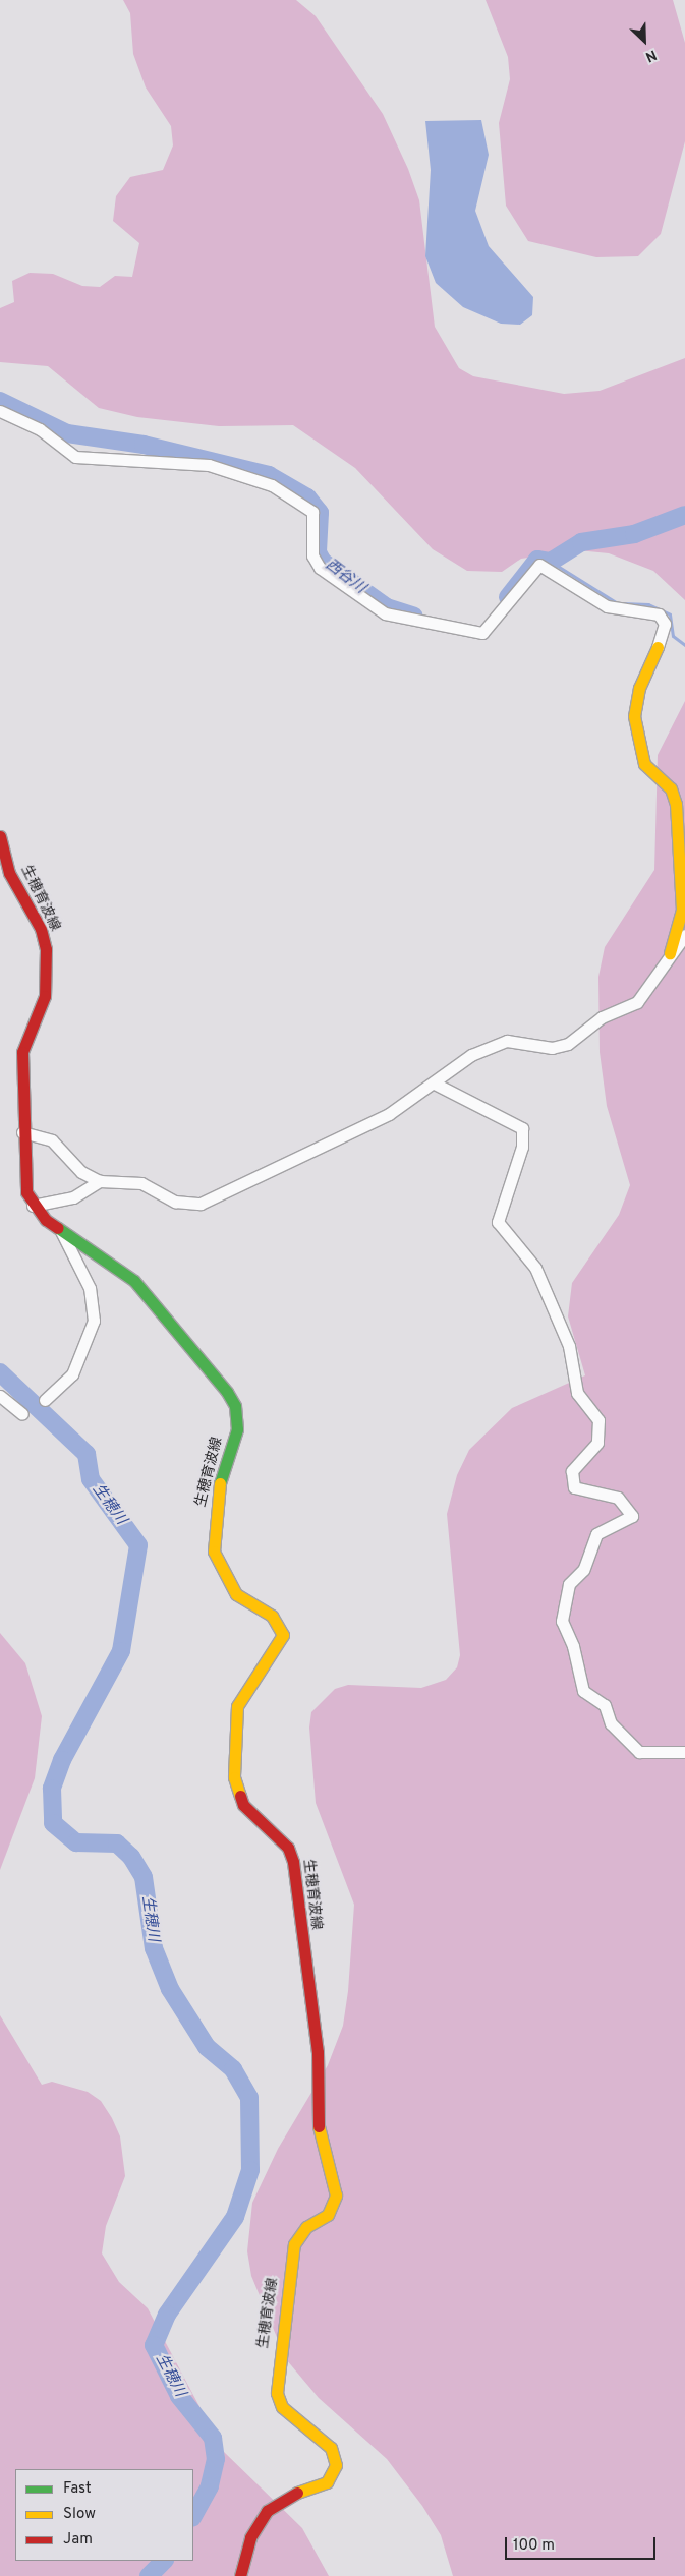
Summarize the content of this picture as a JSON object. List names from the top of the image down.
{
  "streets": {
    "main road": ["生穂育波線"]
  },
  "water": ["西谷川", "生穂川"],
  "legend": ["Fast", "Slow", "Jam"],
  "scale_bar": "100 m",
  "north": "bottom right"
}
